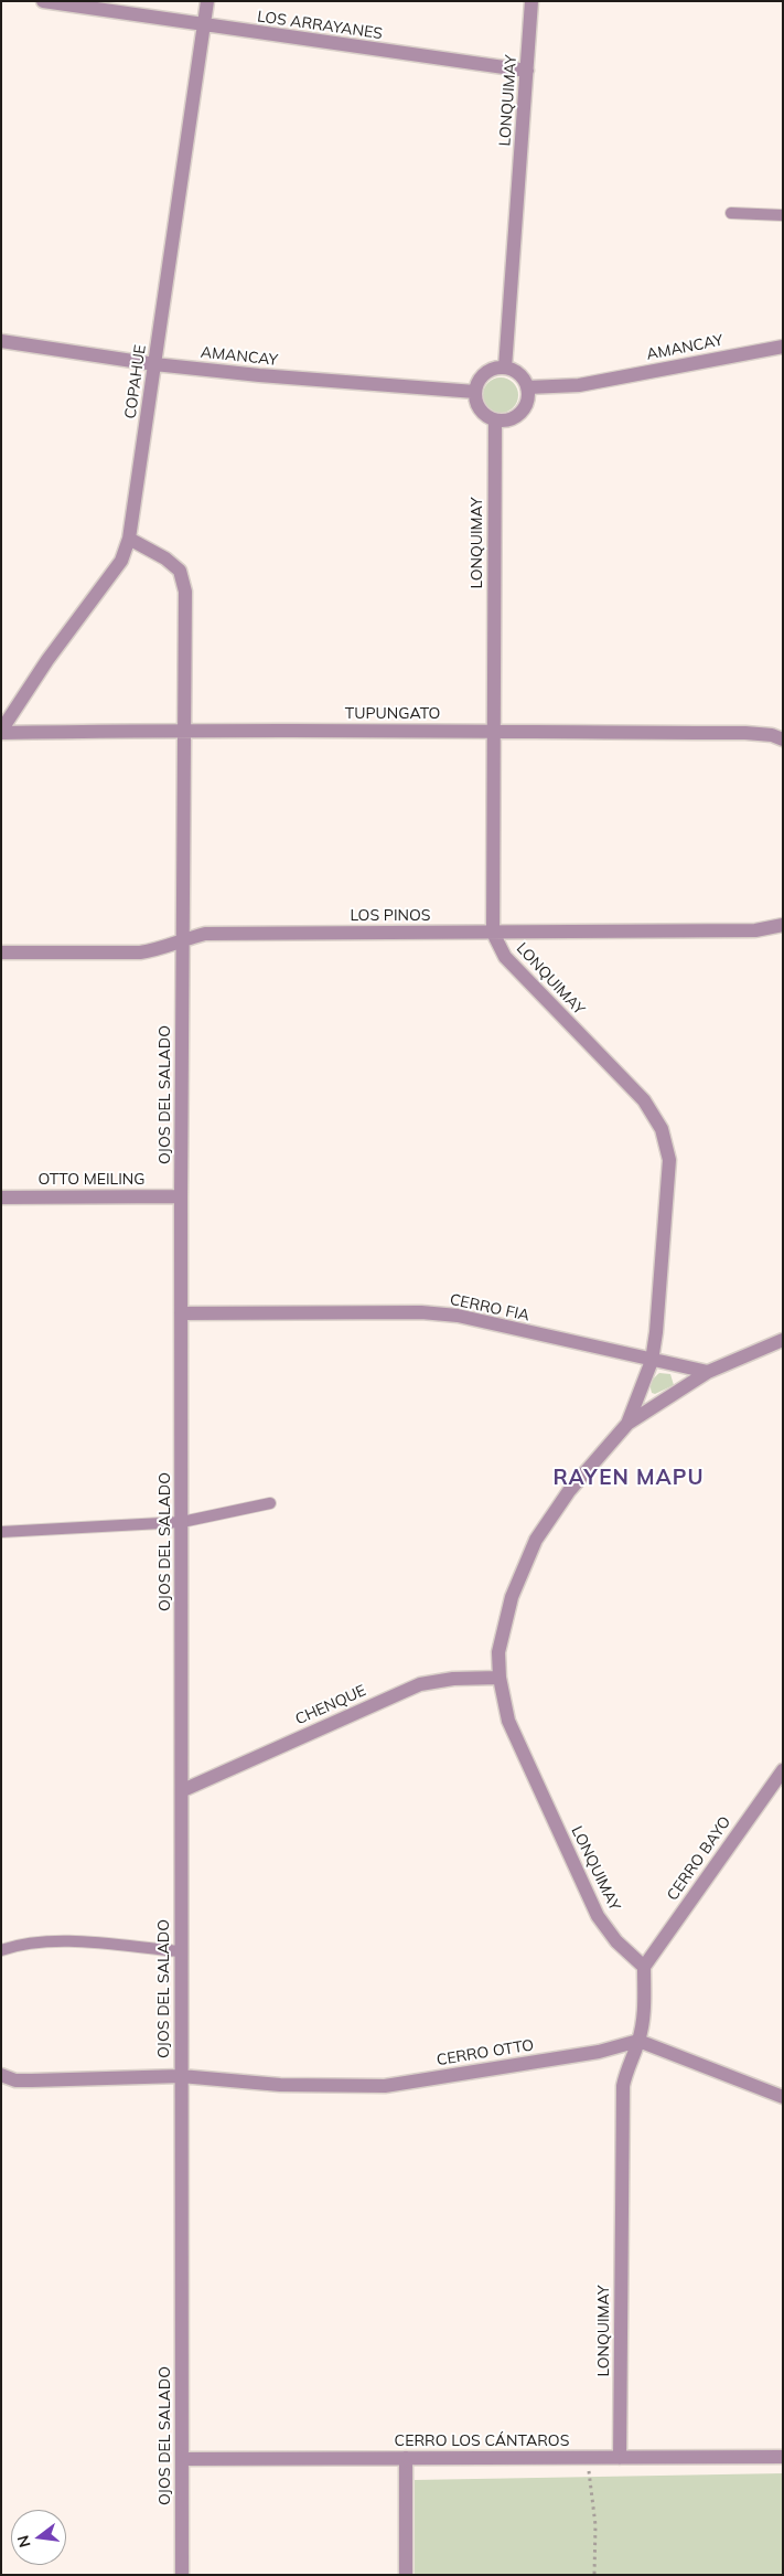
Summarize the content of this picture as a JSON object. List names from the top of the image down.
{
  "streets": {
    "street": [
      "LOS ARRAYANES",
      "LONQUIMAY",
      "AMANCAY",
      "COPAHUE",
      "TUPUNGATO",
      "LOS PINOS",
      "OJOS DEL SALADO",
      "OTTO MEILING",
      "CERRO FIA",
      "CHENQUE",
      "CERRO BAYO",
      "CERRO OTTO",
      "CERRO LOS CÁNTAROS"
    ]
  },
  "crossings": [
    ["LOS ARRAYANES", "LONQUIMAY"],
    ["LOS ARRAYANES", "COPAHUE"],
    ["LONQUIMAY", "AMANCAY"],
    ["LONQUIMAY", "TUPUNGATO"],
    ["LONQUIMAY", "LOS PINOS"],
    ["LONQUIMAY", "CERRO FIA"],
    ["LONQUIMAY", "CHENQUE"],
    ["LONQUIMAY", "CERRO BAYO"],
    ["LONQUIMAY", "CERRO OTTO"],
    ["LONQUIMAY", "CERRO LOS CÁNTAROS"],
    ["AMANCAY", "COPAHUE"],
    ["COPAHUE", "TUPUNGATO"],
    ["COPAHUE", "OJOS DEL SALADO"],
    ["TUPUNGATO", "OJOS DEL SALADO"],
    ["LOS PINOS", "OJOS DEL SALADO"],
    ["OJOS DEL SALADO", "OTTO MEILING"],
    ["OJOS DEL SALADO", "CERRO FIA"],
    ["OJOS DEL SALADO", "CHENQUE"],
    ["OJOS DEL SALADO", "CERRO OTTO"],
    ["OJOS DEL SALADO", "CERRO LOS CÁNTAROS"]
  ],
  "districts": ["RAYEN MAPU"],
  "north": "left"
}
